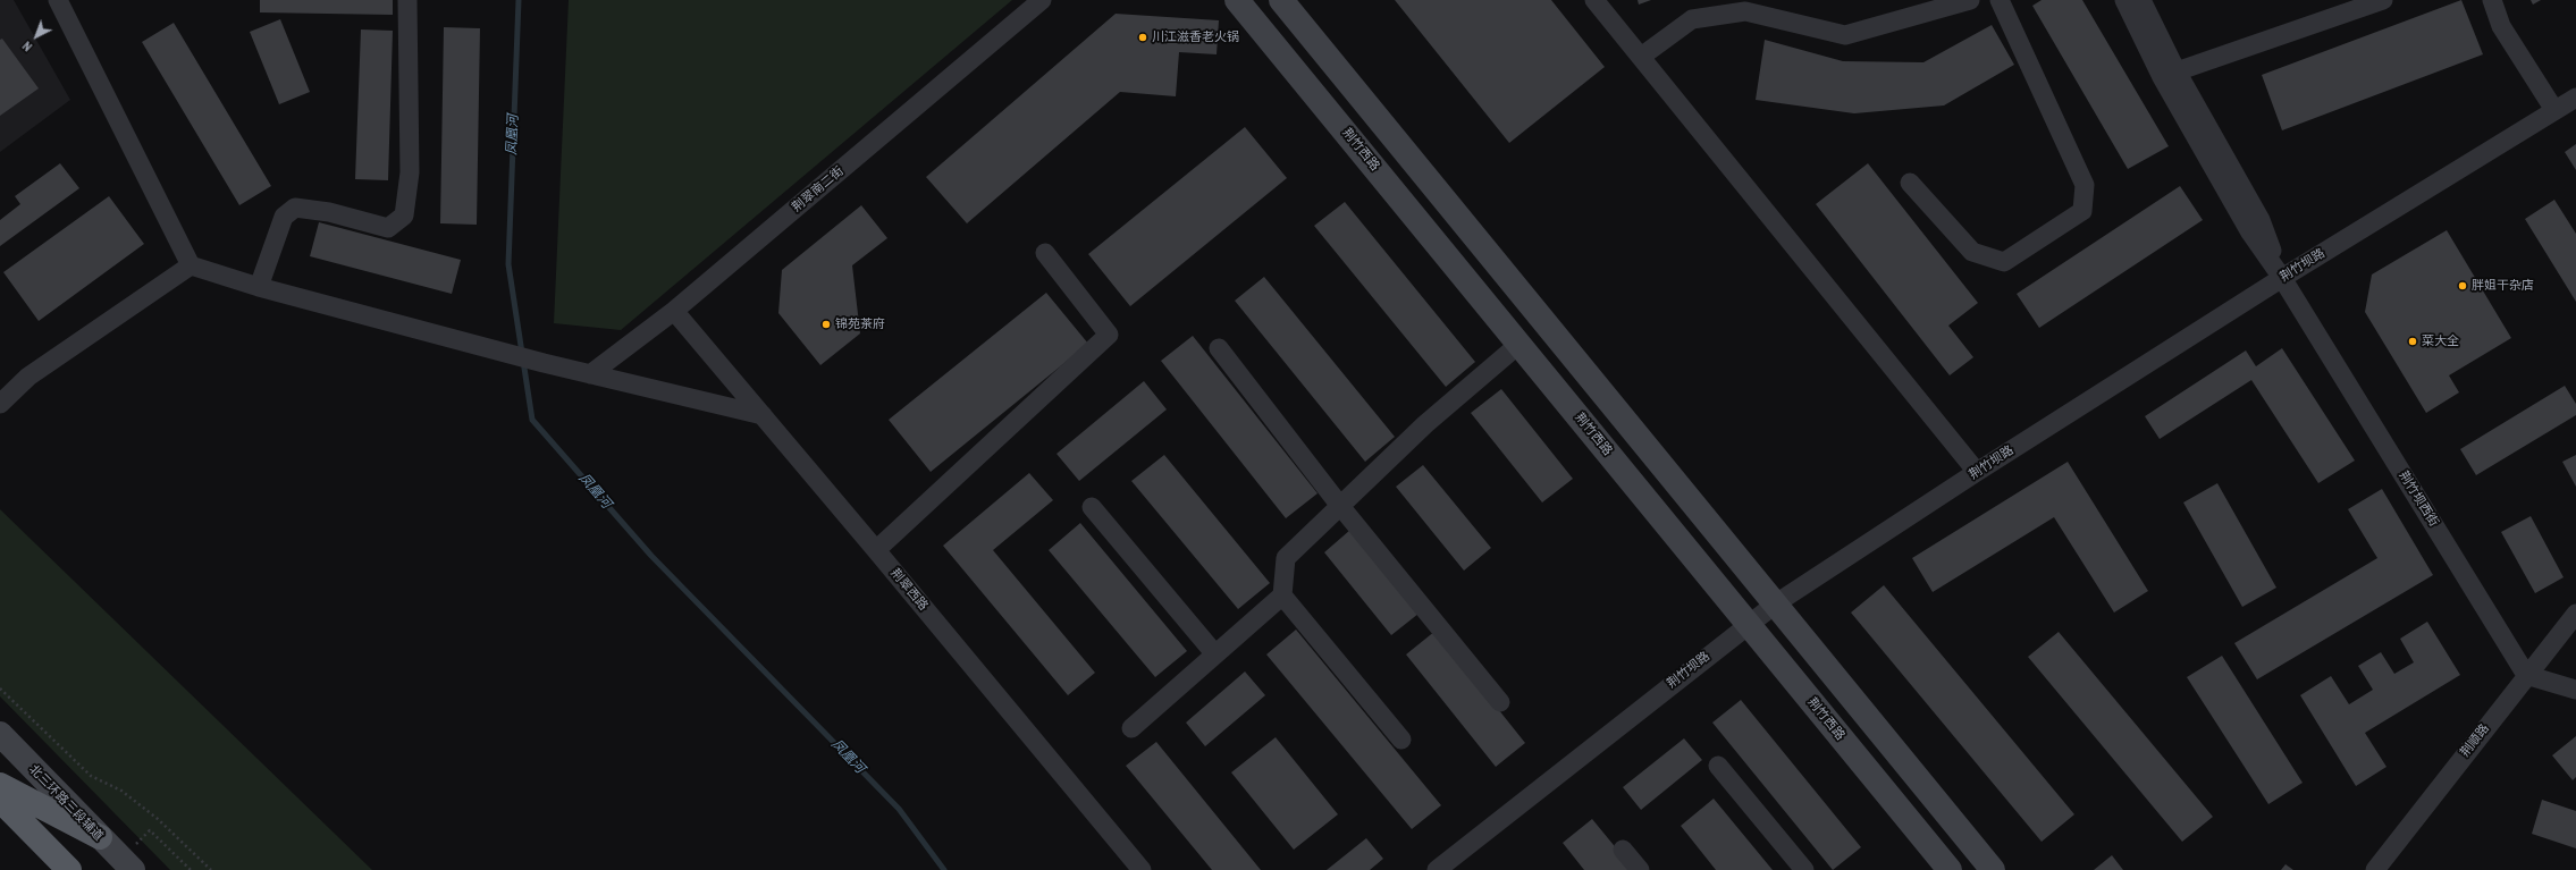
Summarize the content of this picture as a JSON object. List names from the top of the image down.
{
  "streets": {
    "main road": ["荆竹西路", "北三环路三段辅道"],
    "street": [
      "荆翠南二街",
      "荆竹坝路",
      "荆竹坝西街",
      "荆翠西路",
      "荆顺路"
    ]
  },
  "crossings": [
    ["荆竹西路", "荆竹坝路"],
    ["荆翠南二街", "荆翠西路"],
    ["荆竹坝路", "荆竹坝西街"],
    ["荆竹坝西街", "荆顺路"]
  ],
  "water": ["凤凰河"],
  "places": [
    "川江滋香老火锅",
    "胖姐干杂店",
    "锦苑茶府",
    "菜大全"
  ],
  "north": "bottom left"
}
